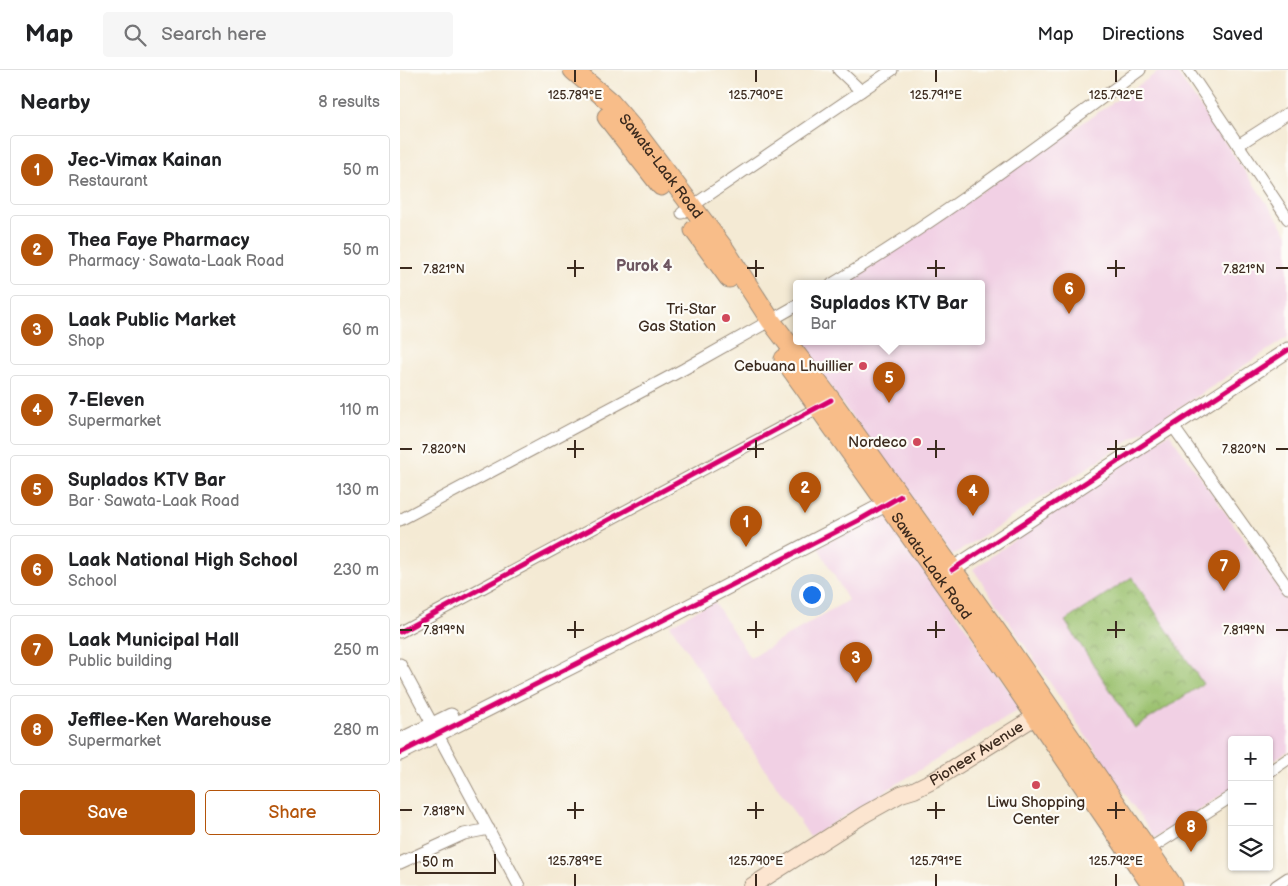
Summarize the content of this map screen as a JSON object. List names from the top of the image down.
{
  "streets": {
    "main road": ["Sawata-Laak Road", "Pioneer Avenue"]
  },
  "crossings": [
    ["Sawata-Laak Road", "Pioneer Avenue"]
  ],
  "districts": ["Purok 4"],
  "places": [
    "Tri-Star Gas Station",
    "Cebuana Lhuillier",
    "Nordeco",
    "Liwu Shopping Center"
  ],
  "scale_bar": "50 m",
  "page": {
    "header": "Map",
    "search": "Search here",
    "nav": ["Map", "Directions", "Saved"],
    "heading": ["Nearby", "8 results"],
    "list": [
      {
        "mark": "1",
        "name": "Jec-Vimax Kainan",
        "note": "Restaurant",
        "value": "50 m"
      },
      {
        "mark": "2",
        "name": "Thea Faye Pharmacy",
        "note": "Pharmacy · Sawata-Laak Road",
        "value": "50 m"
      },
      {
        "mark": "3",
        "name": "Laak Public Market",
        "note": "Shop",
        "value": "60 m"
      },
      {
        "mark": "4",
        "name": "7-Eleven",
        "note": "Supermarket",
        "value": "110 m"
      },
      {
        "mark": "5",
        "name": "Suplados KTV Bar",
        "note": "Bar · Sawata-Laak Road",
        "value": "130 m"
      },
      {
        "mark": "6",
        "name": "Laak National High School",
        "note": "School",
        "value": "230 m"
      },
      {
        "mark": "7",
        "name": "Laak Municipal Hall",
        "note": "Public building",
        "value": "250 m"
      },
      {
        "mark": "8",
        "name": "Jefflee-Ken Warehouse",
        "note": "Supermarket",
        "value": "280 m"
      }
    ],
    "pins": [
      "6",
      "5",
      "2",
      "4",
      "1",
      "7",
      "3",
      "8"
    ],
    "popup": ["Suplados KTV Bar", "Bar"],
    "map_buttons": ["+", "−"],
    "buttons": ["Save", "Share"],
    "scale": "50 m"
  },
  "coordinates": [
    "125.789°E",
    "125.790°E",
    "125.791°E",
    "125.792°E",
    "7.821°N",
    "7.820°N",
    "7.819°N",
    "7.818°N"
  ]
}
